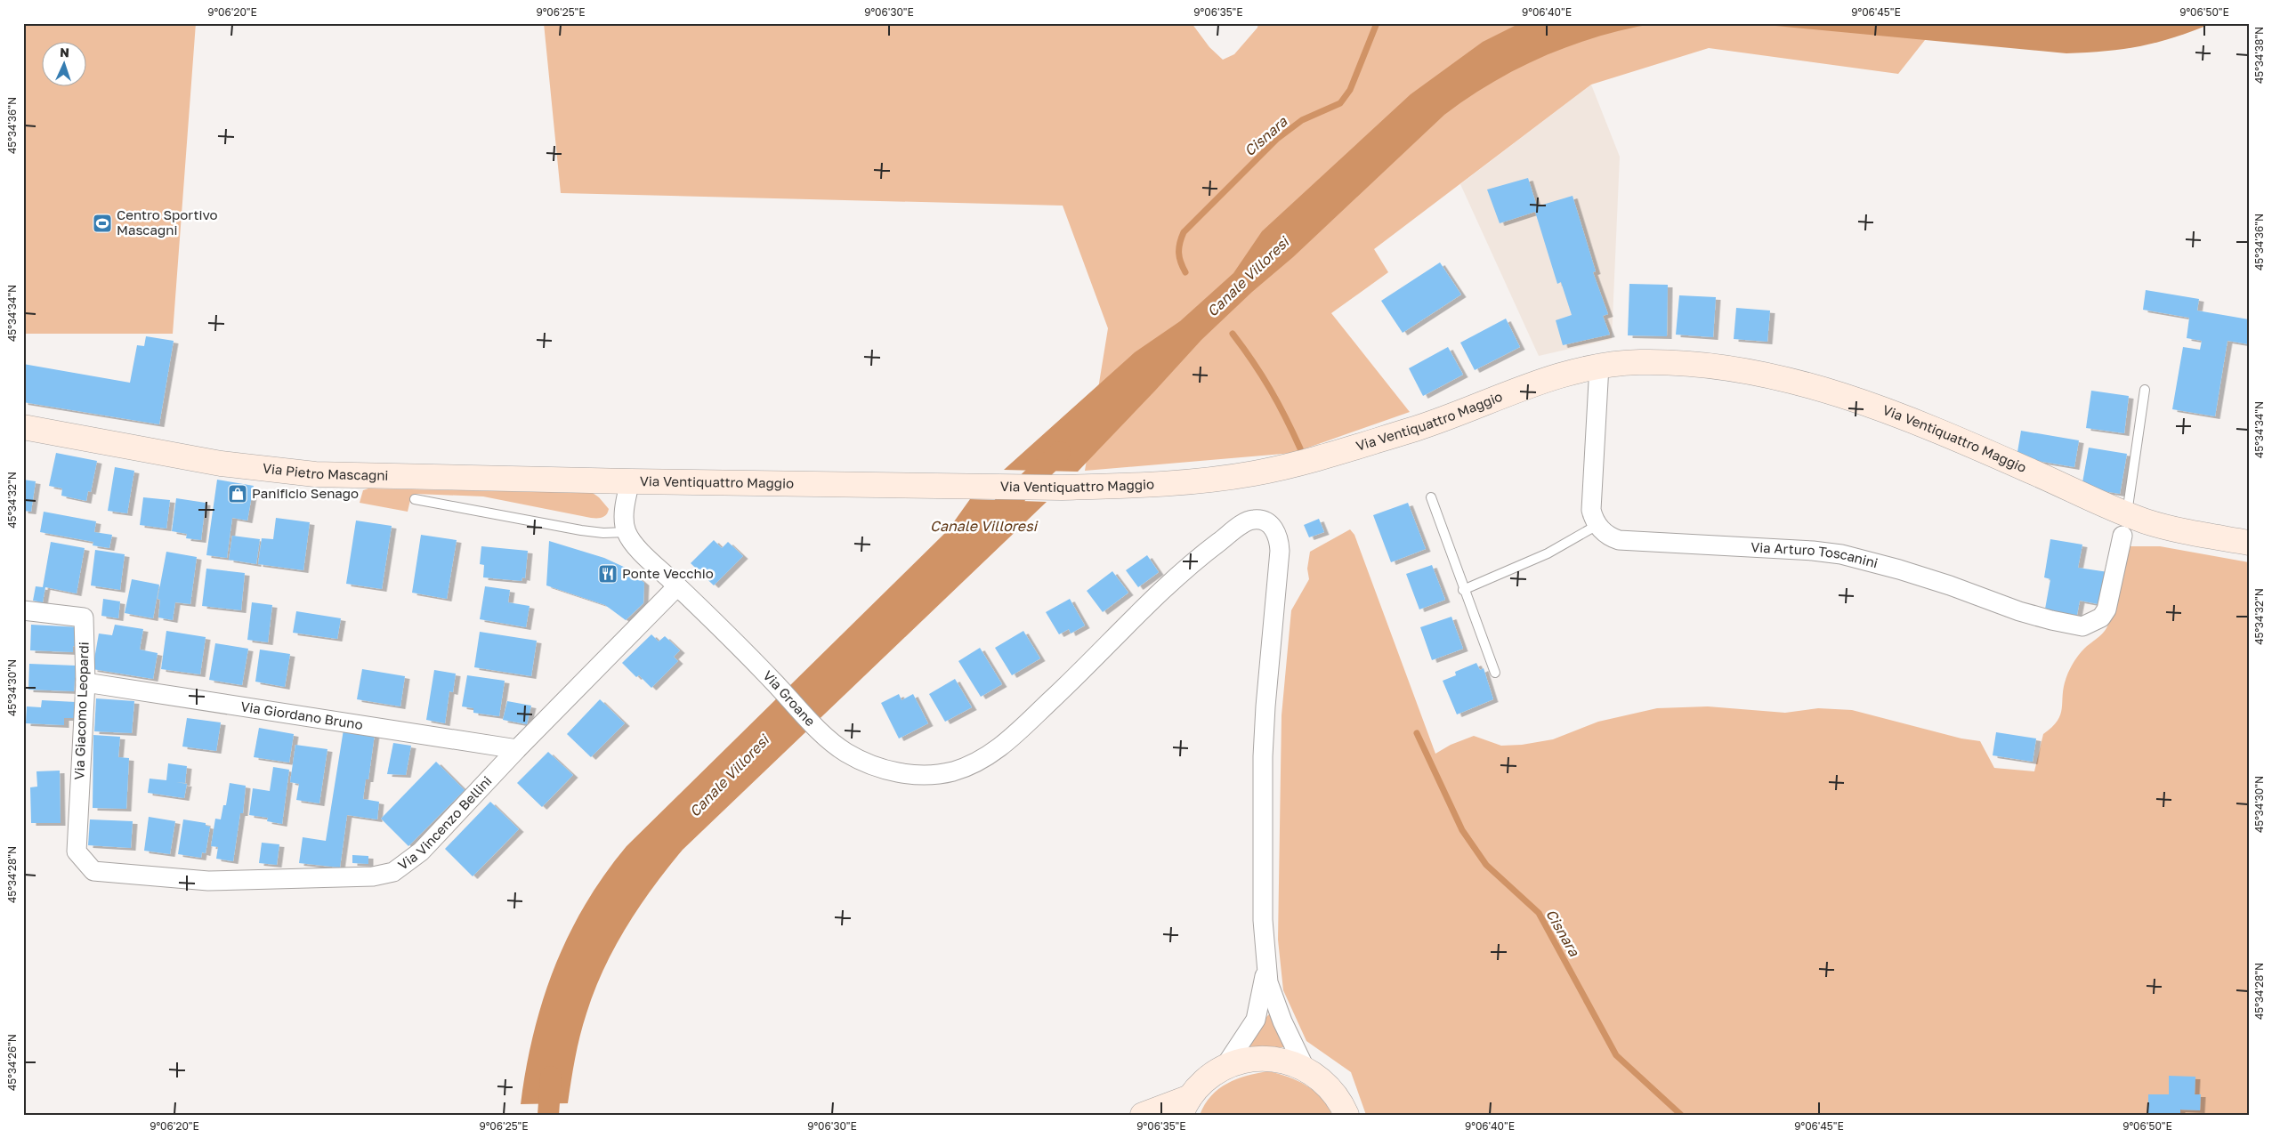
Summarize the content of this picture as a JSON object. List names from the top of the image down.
{
  "streets": {
    "street": [
      "Via Ventiquattro Maggio",
      "Via Pietro Mascagni",
      "Via Arturo Toscanini",
      "Via Groane",
      "Via Giacomo Leopardi",
      "Via Giordano Bruno",
      "Via Vincenzo Bellini"
    ]
  },
  "crossings": [
    ["Via Ventiquattro Maggio", "Via Pietro Mascagni"],
    ["Via Ventiquattro Maggio", "Via Arturo Toscanini"],
    ["Via Groane", "Via Vincenzo Bellini"],
    ["Via Giacomo Leopardi", "Via Giordano Bruno"],
    ["Via Giacomo Leopardi", "Via Vincenzo Bellini"],
    ["Via Giordano Bruno", "Via Vincenzo Bellini"]
  ],
  "water": ["Cisnara", "Canale Villoresi"],
  "places": {
    "sports": ["Centro Sportivo Mascagni"],
    "shop": ["Panificio Senago"],
    "restaurant": ["Ponte Vecchio"]
  },
  "north": "top",
  "coordinates": [
    "9°06'20\"E",
    "9°06'25\"E",
    "9°06'30\"E",
    "9°06'35\"E",
    "9°06'40\"E",
    "9°06'45\"E",
    "9°06'50\"E",
    "45°34'38\"N",
    "45°34'36\"N",
    "45°34'34\"N",
    "45°34'32\"N",
    "45°34'30\"N",
    "45°34'28\"N",
    "45°34'26\"N"
  ]
}
